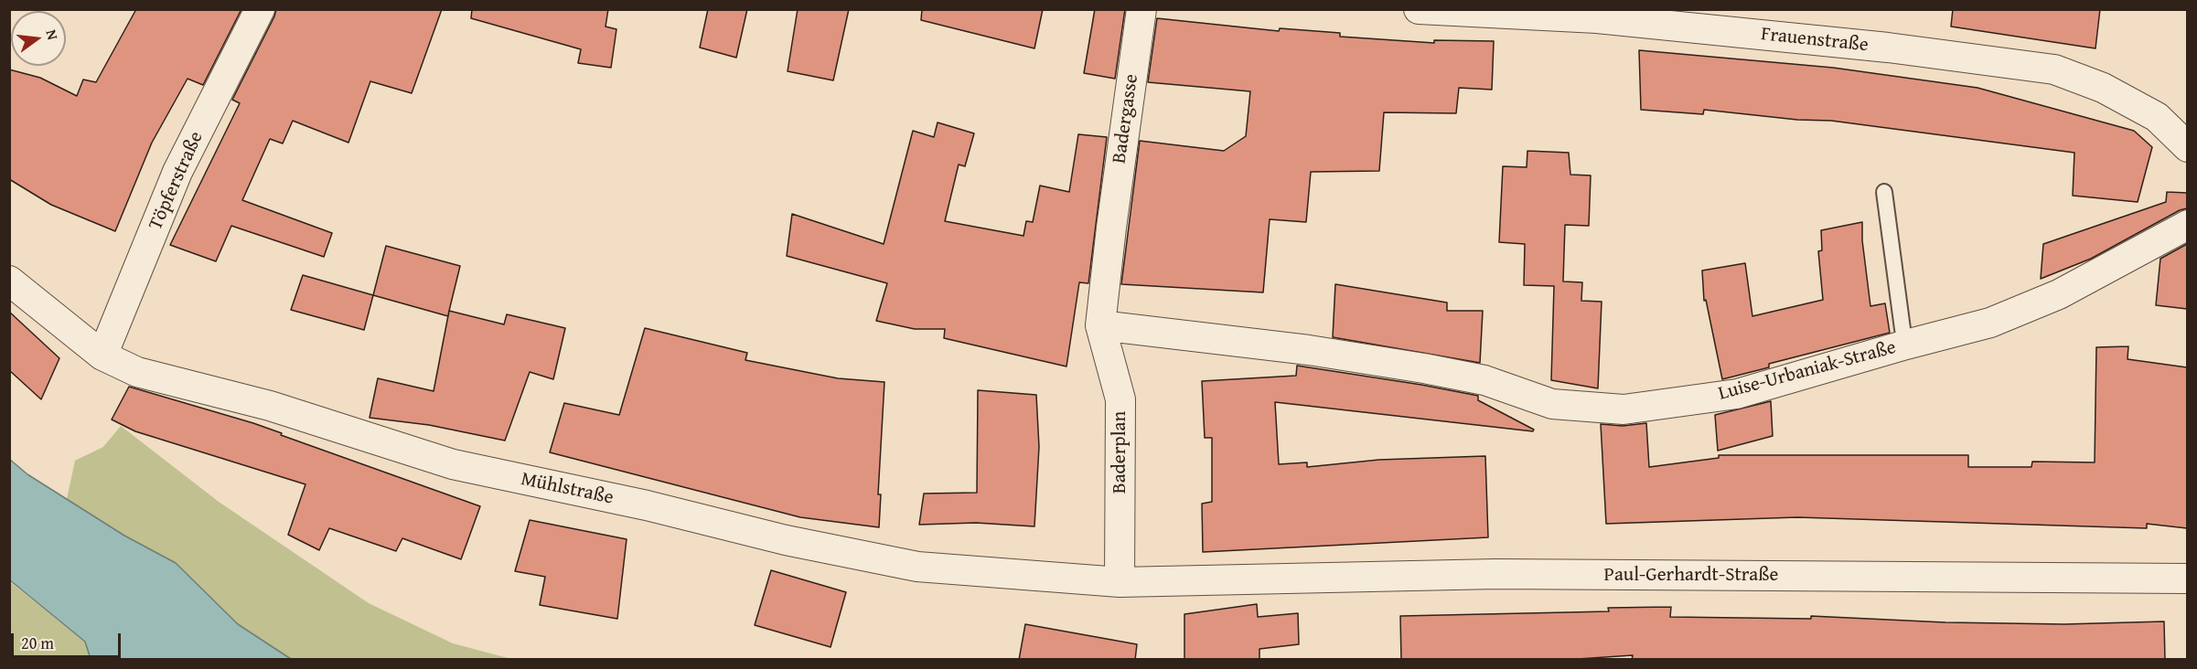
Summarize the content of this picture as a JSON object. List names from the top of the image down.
{
  "streets": {
    "street": [
      "Frauenstraße",
      "Badergasse",
      "Töpferstraße",
      "Luise-Urbaniak-Straße",
      "Baderplan",
      "Mühlstraße",
      "Paul-Gerhardt-Straße"
    ]
  },
  "crossings": [
    ["Badergasse", "Baderplan"],
    ["Töpferstraße", "Mühlstraße"],
    ["Luise-Urbaniak-Straße", "Baderplan"],
    ["Baderplan", "Mühlstraße"],
    ["Baderplan", "Paul-Gerhardt-Straße"],
    ["Mühlstraße", "Paul-Gerhardt-Straße"]
  ],
  "scale_bar": "20 m",
  "north": "right"
}
